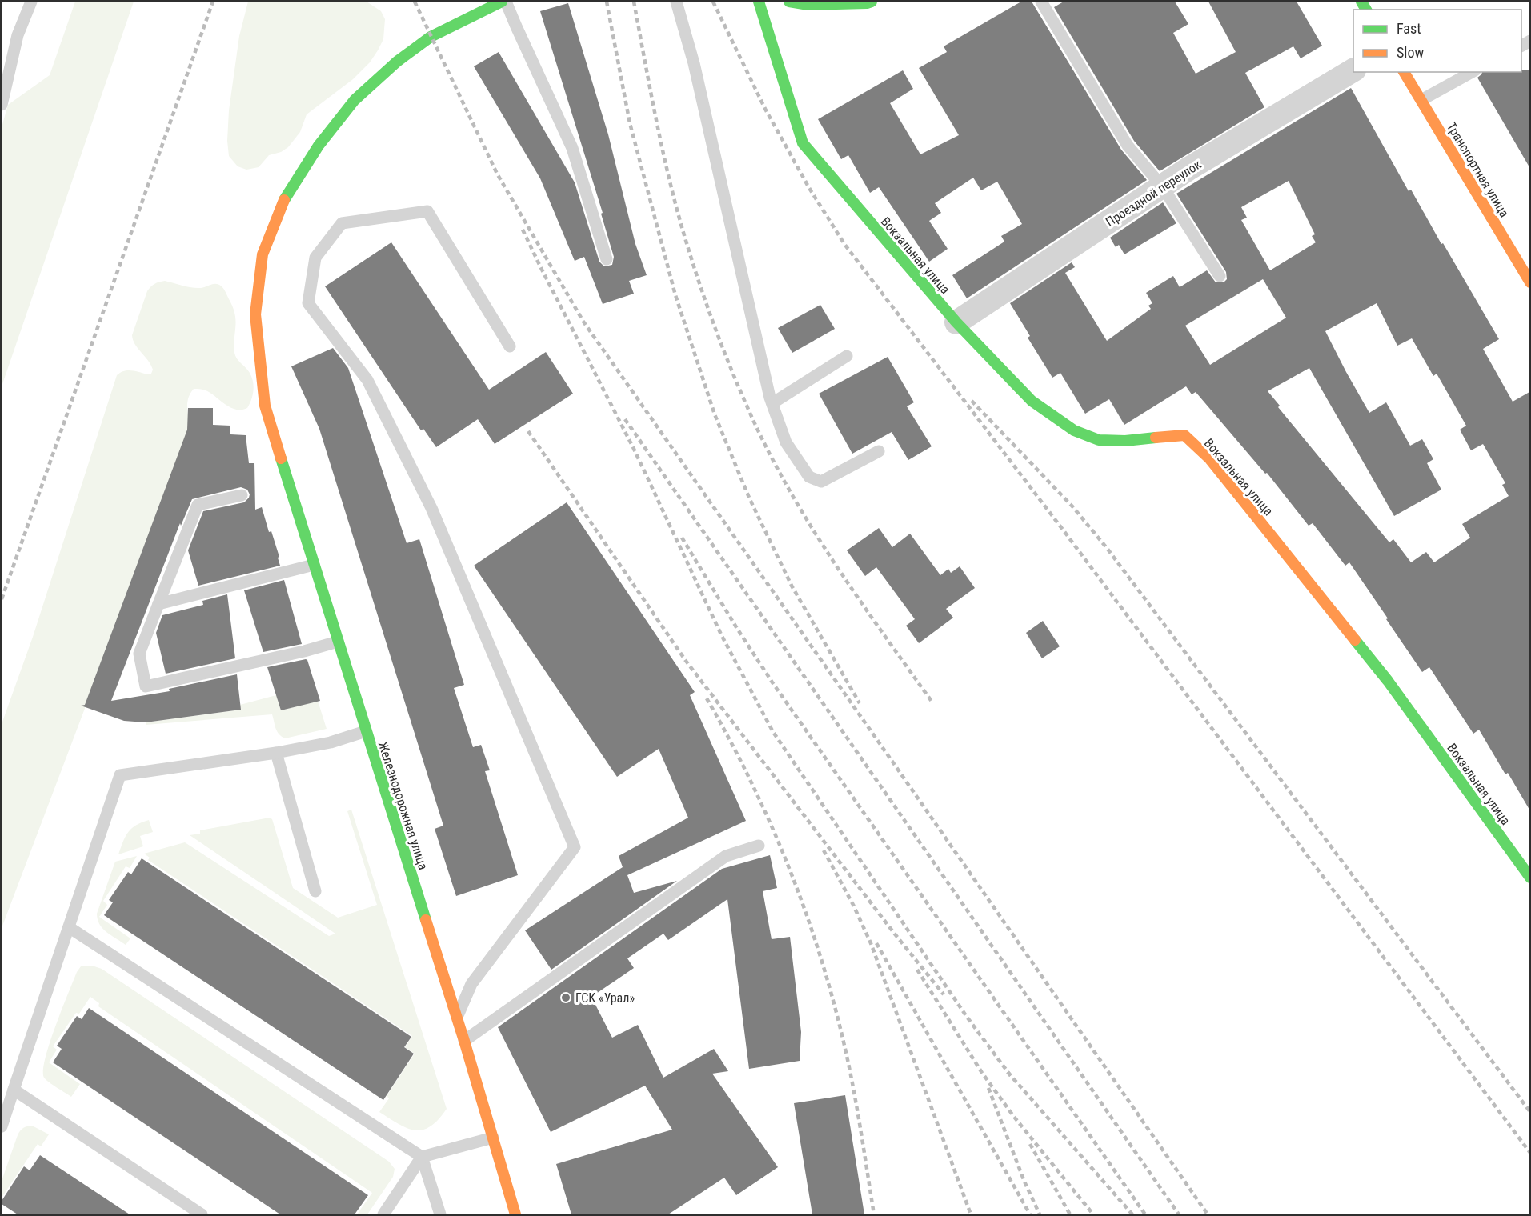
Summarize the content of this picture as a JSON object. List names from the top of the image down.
{
  "streets": {
    "street": [
      "Транспортная улица",
      "Проездной переулок",
      "Вокзальная улица",
      "Железнодорожная улица"
    ]
  },
  "crossings": [
    ["Проездной переулок", "Вокзальная улица"]
  ],
  "places": ["ГСК «Урал»"],
  "legend": ["Fast", "Slow"]
}
